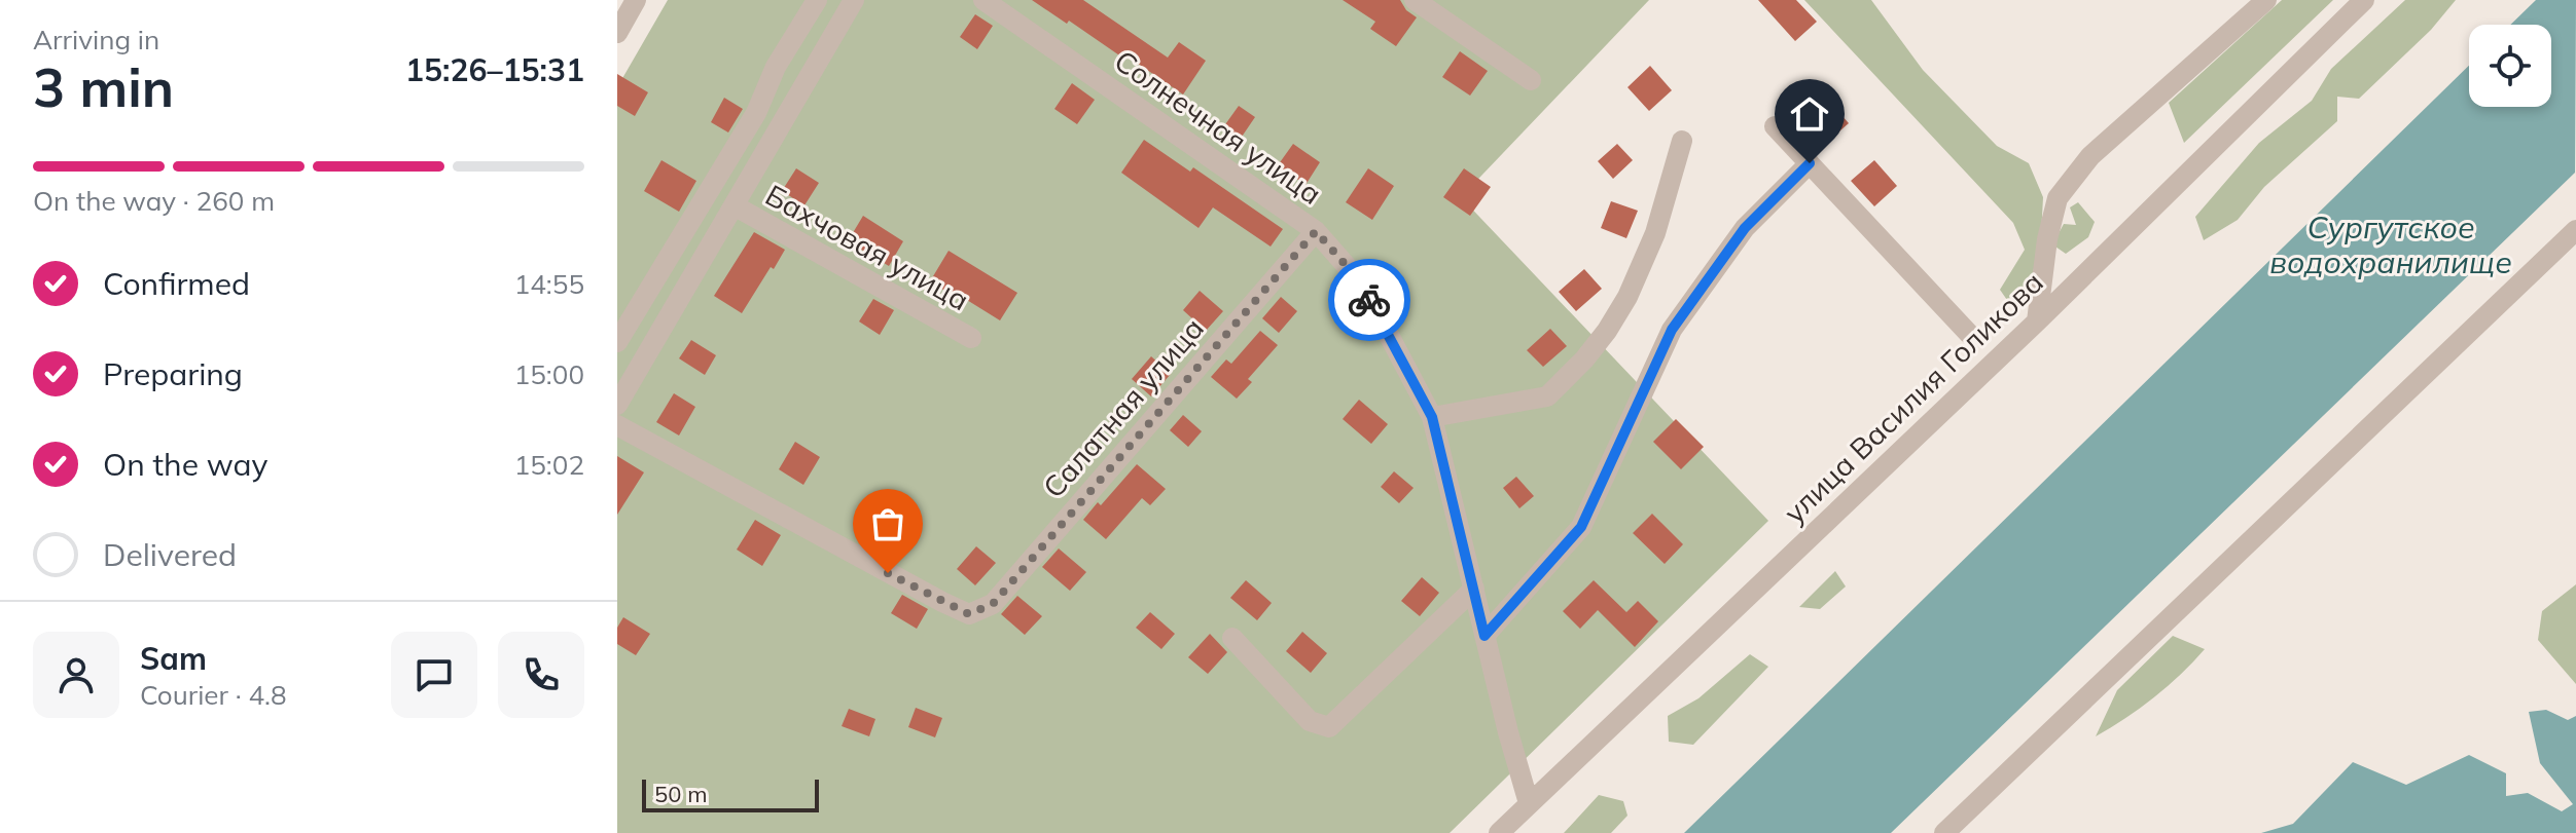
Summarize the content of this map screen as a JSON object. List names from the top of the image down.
{
  "streets": {
    "street": [
      "Солнечная улица",
      "Бахчовая улица",
      "улица Василия Голикова",
      "Салатная улица"
    ]
  },
  "crossings": [
    ["Солнечная улица", "улица Василия Голикова"],
    ["Солнечная улица", "Салатная улица"]
  ],
  "water": ["Сургутское водохранилище"],
  "scale_bar": "50 m",
  "page": {
    "heading": ["3 min", "Arriving in", "15:26–15:31"],
    "panel": ["Sam", "Courier · 4.8"],
    "bar": "On the way · 260 m",
    "list": [
      ["Confirmed", "14:55"],
      ["Preparing", "15:00"],
      ["On the way", "15:02"],
      "Delivered"
    ],
    "scale": "50 m"
  }
}
